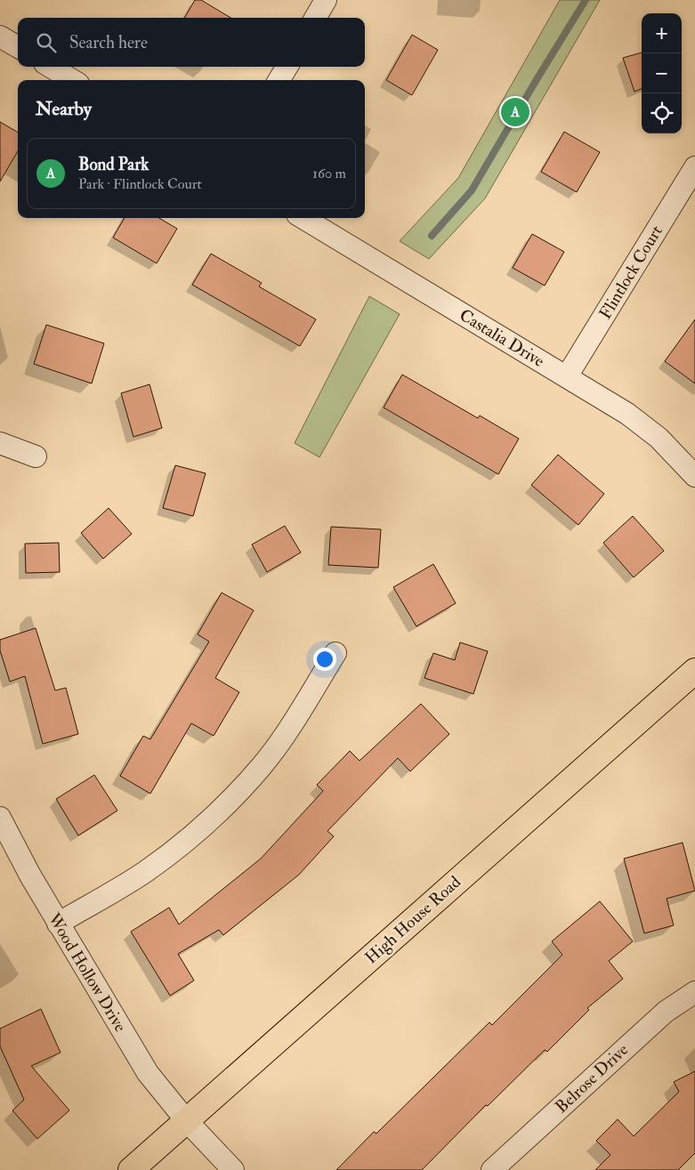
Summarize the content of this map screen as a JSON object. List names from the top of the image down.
{
  "streets": {
    "main road": ["High House Road"],
    "street": [
      "Flintlock Court",
      "Castalia Drive",
      "Wood Hollow Drive",
      "Belrose Drive"
    ]
  },
  "crossings": [
    ["Flintlock Court", "Castalia Drive"],
    ["High House Road", "Wood Hollow Drive"]
  ],
  "page": {
    "map_buttons": ["+", "−"],
    "search": "Search here",
    "heading": "Nearby",
    "pins": "A",
    "list": [
      {
        "mark": "A",
        "name": "Bond Park",
        "note": "Park · Flintlock Court",
        "value": "160 m"
      }
    ]
  }
}
